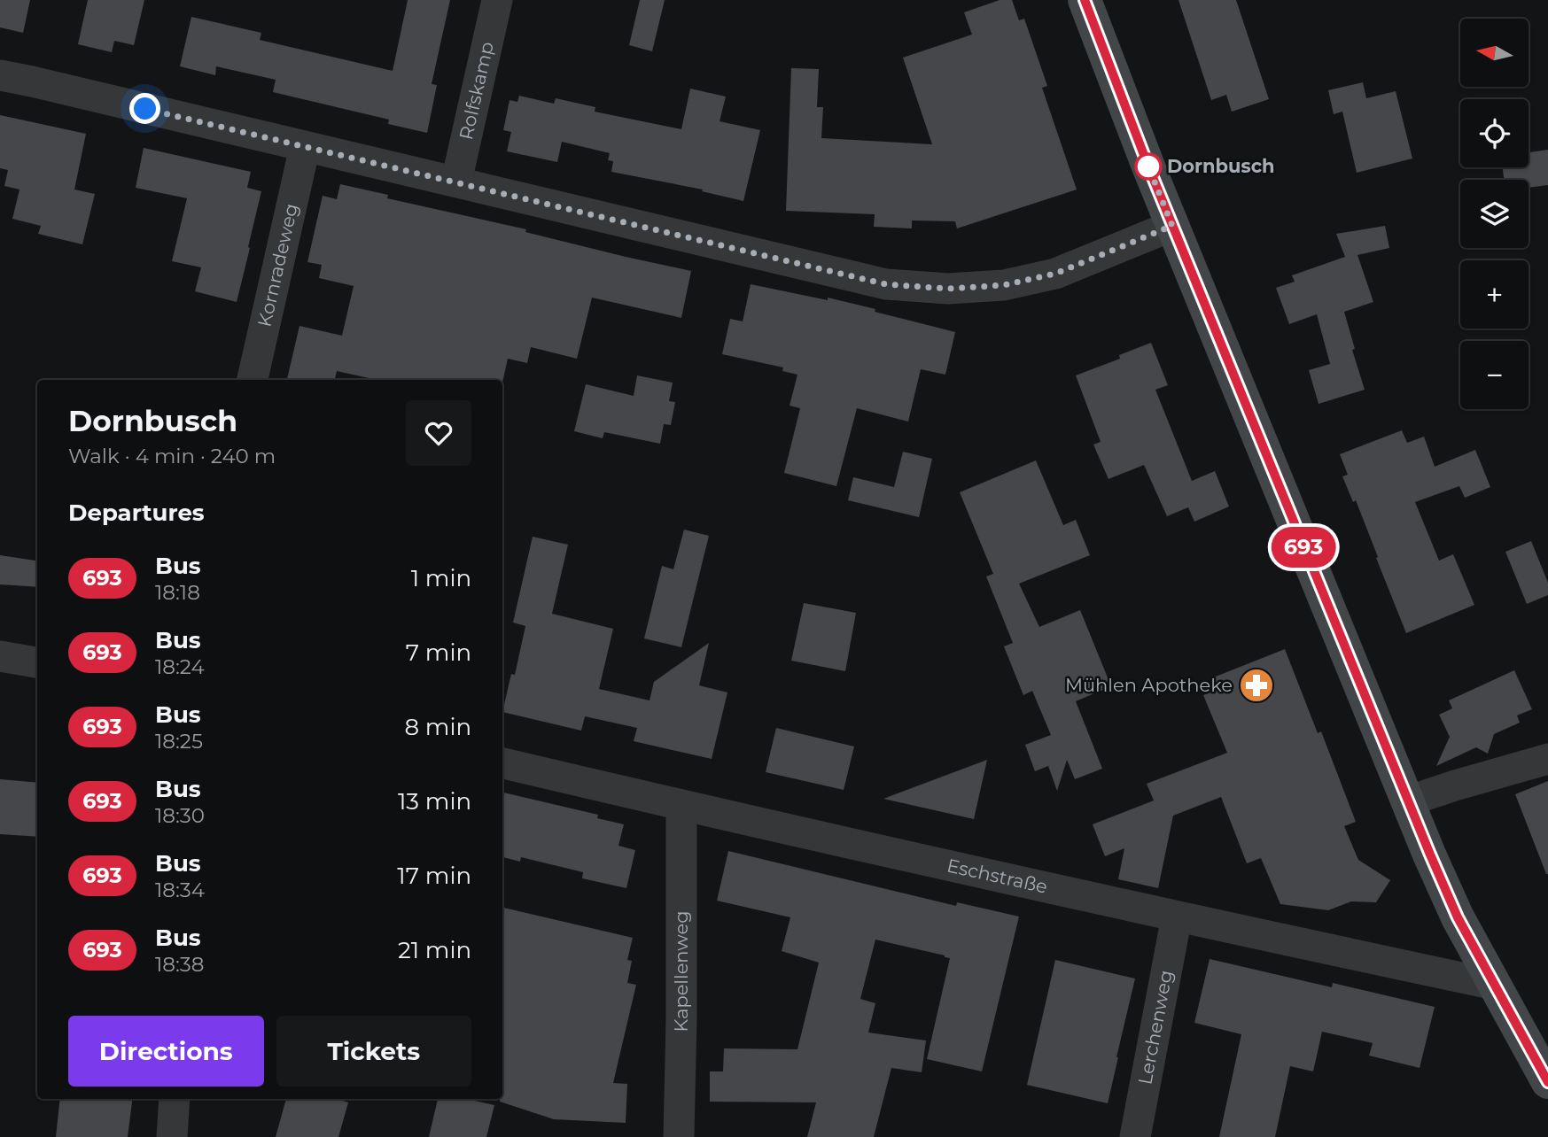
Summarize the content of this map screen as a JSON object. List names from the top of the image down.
{
  "streets": {
    "street": [
      "Rolfskamp",
      "Kornradeweg",
      "Eschstraße",
      "Kapellenweg",
      "Lerchenweg"
    ]
  },
  "crossings": [
    ["Eschstraße", "Kapellenweg"],
    ["Eschstraße", "Lerchenweg"]
  ],
  "places": {
    "other": ["Dornbusch"],
    "pharmacy": ["Mühlen Apotheke"]
  },
  "lines": ["bus line 693"],
  "north": "left",
  "page": {
    "on_map": "693",
    "map_buttons": ["+", "−"],
    "heading": [
      ["Dornbusch", "Walk · 4 min · 240 m"],
      "Departures"
    ],
    "list": [
      {
        "mark": "693",
        "name": "Bus",
        "note": "18:18",
        "value": "1 min"
      },
      {
        "mark": "693",
        "name": "Bus",
        "note": "18:24",
        "value": "7 min"
      },
      {
        "mark": "693",
        "name": "Bus",
        "note": "18:25",
        "value": "8 min"
      },
      {
        "mark": "693",
        "name": "Bus",
        "note": "18:30",
        "value": "13 min"
      },
      {
        "mark": "693",
        "name": "Bus",
        "note": "18:34",
        "value": "17 min"
      },
      {
        "mark": "693",
        "name": "Bus",
        "note": "18:38",
        "value": "21 min"
      }
    ],
    "buttons": ["Directions", "Tickets"]
  }
}
